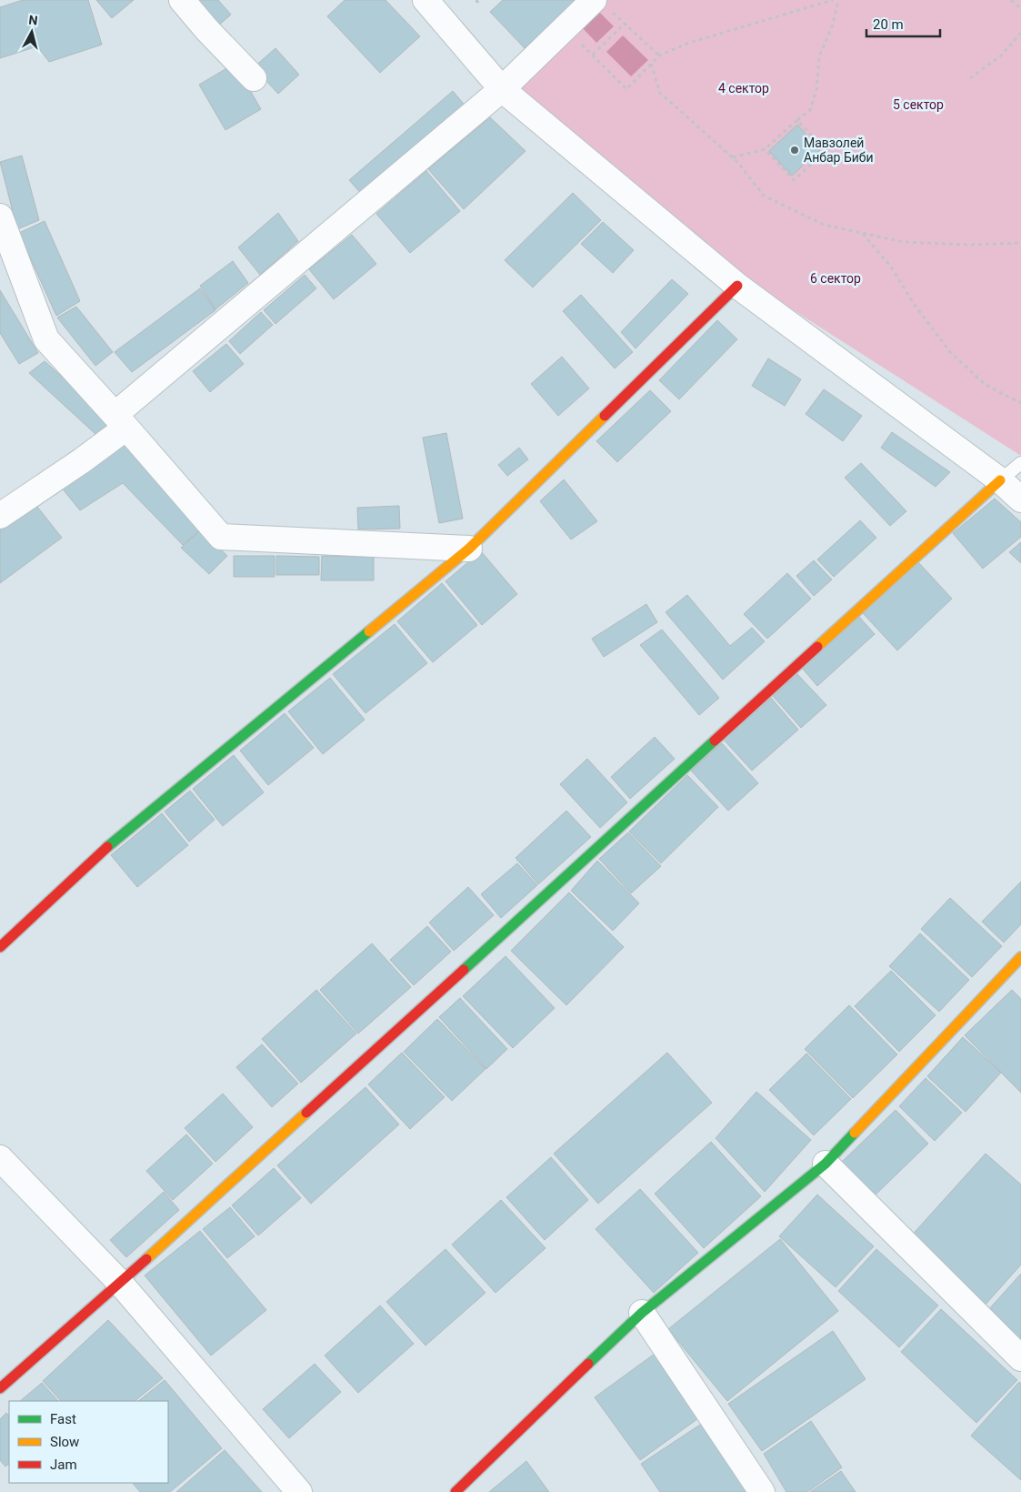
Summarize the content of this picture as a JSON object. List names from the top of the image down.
{
  "parks": ["4 сектор", "5 сектор", "6 сектор"],
  "places": ["Мавзолей Анбар Биби"],
  "legend": ["Fast", "Slow", "Jam"],
  "scale_bar": "20 m",
  "north": "top"
}
